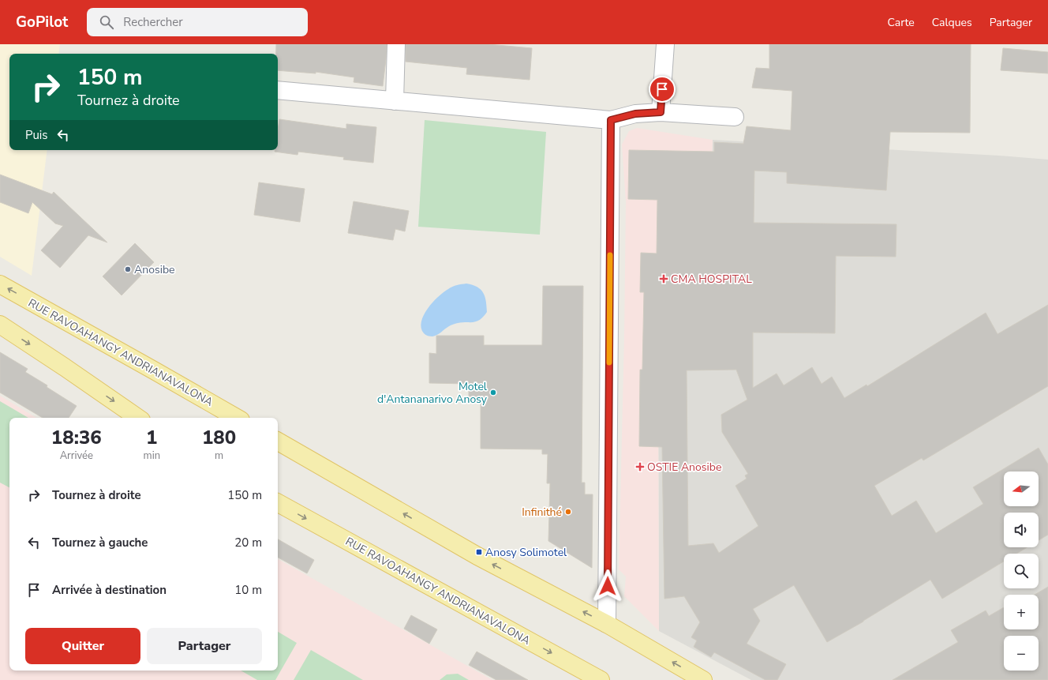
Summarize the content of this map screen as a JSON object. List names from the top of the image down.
{
  "streets": {
    "main road": ["RUE RAVOAHANGY ANDRIANAVALONA"]
  },
  "places": {
    "other": ["Anosibe", "Motel d'Antananarivo Anosy", "Infinithé"],
    "health": ["CMA HOSPITAL", "OSTIE Anosibe"],
    "transit": ["Anosy Solimotel"]
  },
  "north": "left",
  "page": {
    "header": "GoPilot",
    "search": "Rechercher",
    "nav": ["Carte", "Calques", "Partager"],
    "turn": ["150 m", "Tournez à droite"],
    "then": "Puis",
    "eta": [
      "18:36",
      "Arrivée",
      "1",
      "min",
      "180",
      "m"
    ],
    "map_buttons": ["+", "−"],
    "list": [
      {
        "name": "Tournez à droite",
        "value": "150 m"
      },
      {
        "name": "Tournez à gauche",
        "value": "20 m"
      },
      {
        "name": "Arrivée à destination",
        "value": "10 m"
      }
    ],
    "buttons": ["Quitter", "Partager"]
  }
}
